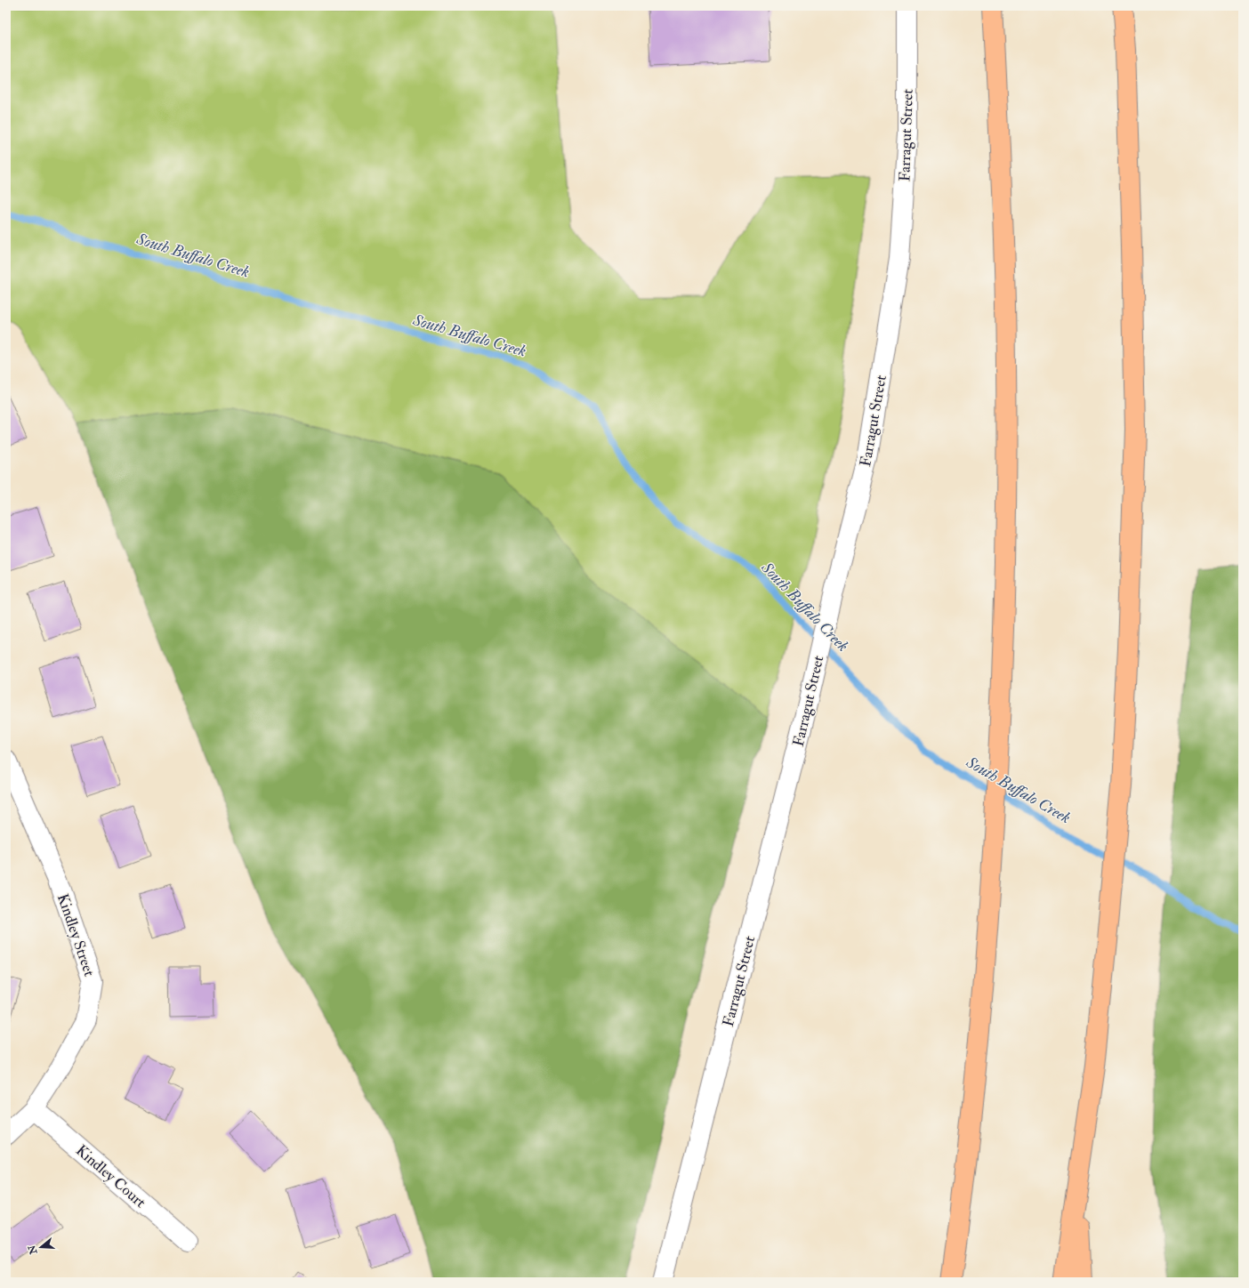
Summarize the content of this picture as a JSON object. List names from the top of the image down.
{
  "streets": {
    "street": ["Farragut Street", "Kindley Street", "Kindley Court"]
  },
  "crossings": [
    ["Kindley Street", "Kindley Court"]
  ],
  "water": ["South Buffalo Creek"],
  "north": "left"
}
